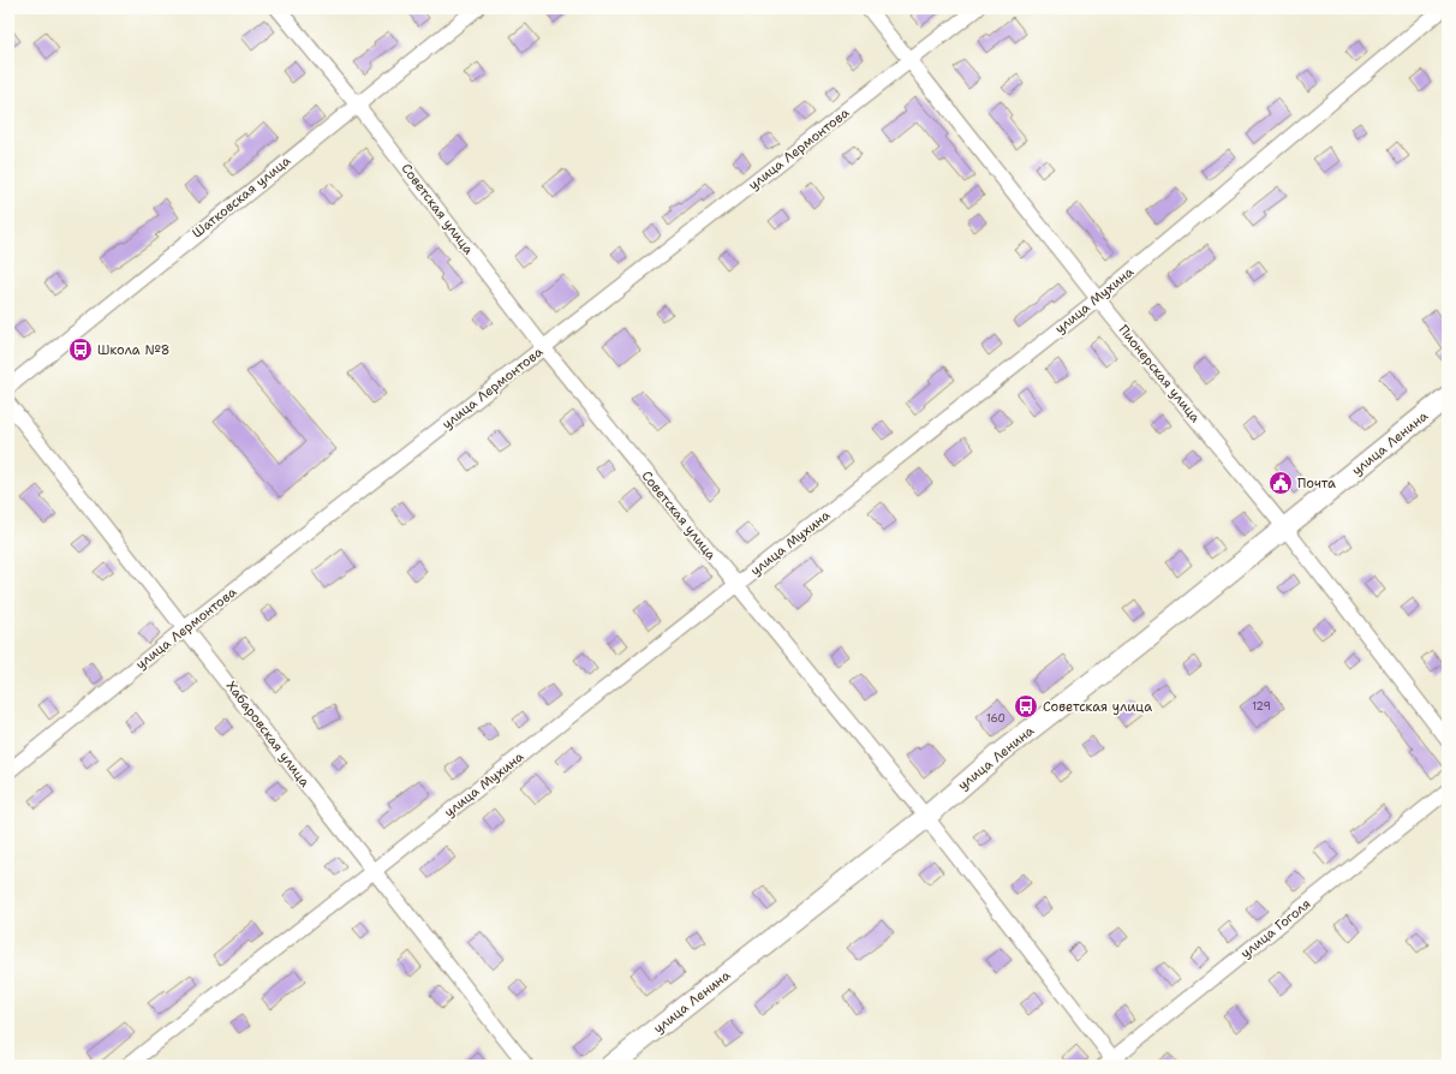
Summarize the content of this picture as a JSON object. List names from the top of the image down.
{
  "streets": {
    "main road": ["улица Ленина"],
    "street": [
      "улица Лермонтова",
      "Шатковская улица",
      "Советская улица",
      "улица Мухина",
      "Пионерская улица",
      "Хабаровская улица",
      "улица Гоголя"
    ]
  },
  "crossings": [
    ["улица Лермонтова", "Советская улица"],
    ["улица Лермонтова", "Пионерская улица"],
    ["улица Лермонтова", "Хабаровская улица"],
    ["Шатковская улица", "Советская улица"],
    ["Советская улица", "улица Мухина"],
    ["Советская улица", "улица Ленина"],
    ["Советская улица", "улица Гоголя"],
    ["улица Мухина", "Пионерская улица"],
    ["улица Мухина", "Хабаровская улица"],
    ["Пионерская улица", "улица Ленина"]
  ],
  "places": {
    "bus stop": ["Школа №8", "Советская улица"],
    "public building": ["Почта"]
  },
  "house_numbers": ["129", "160"]
}
